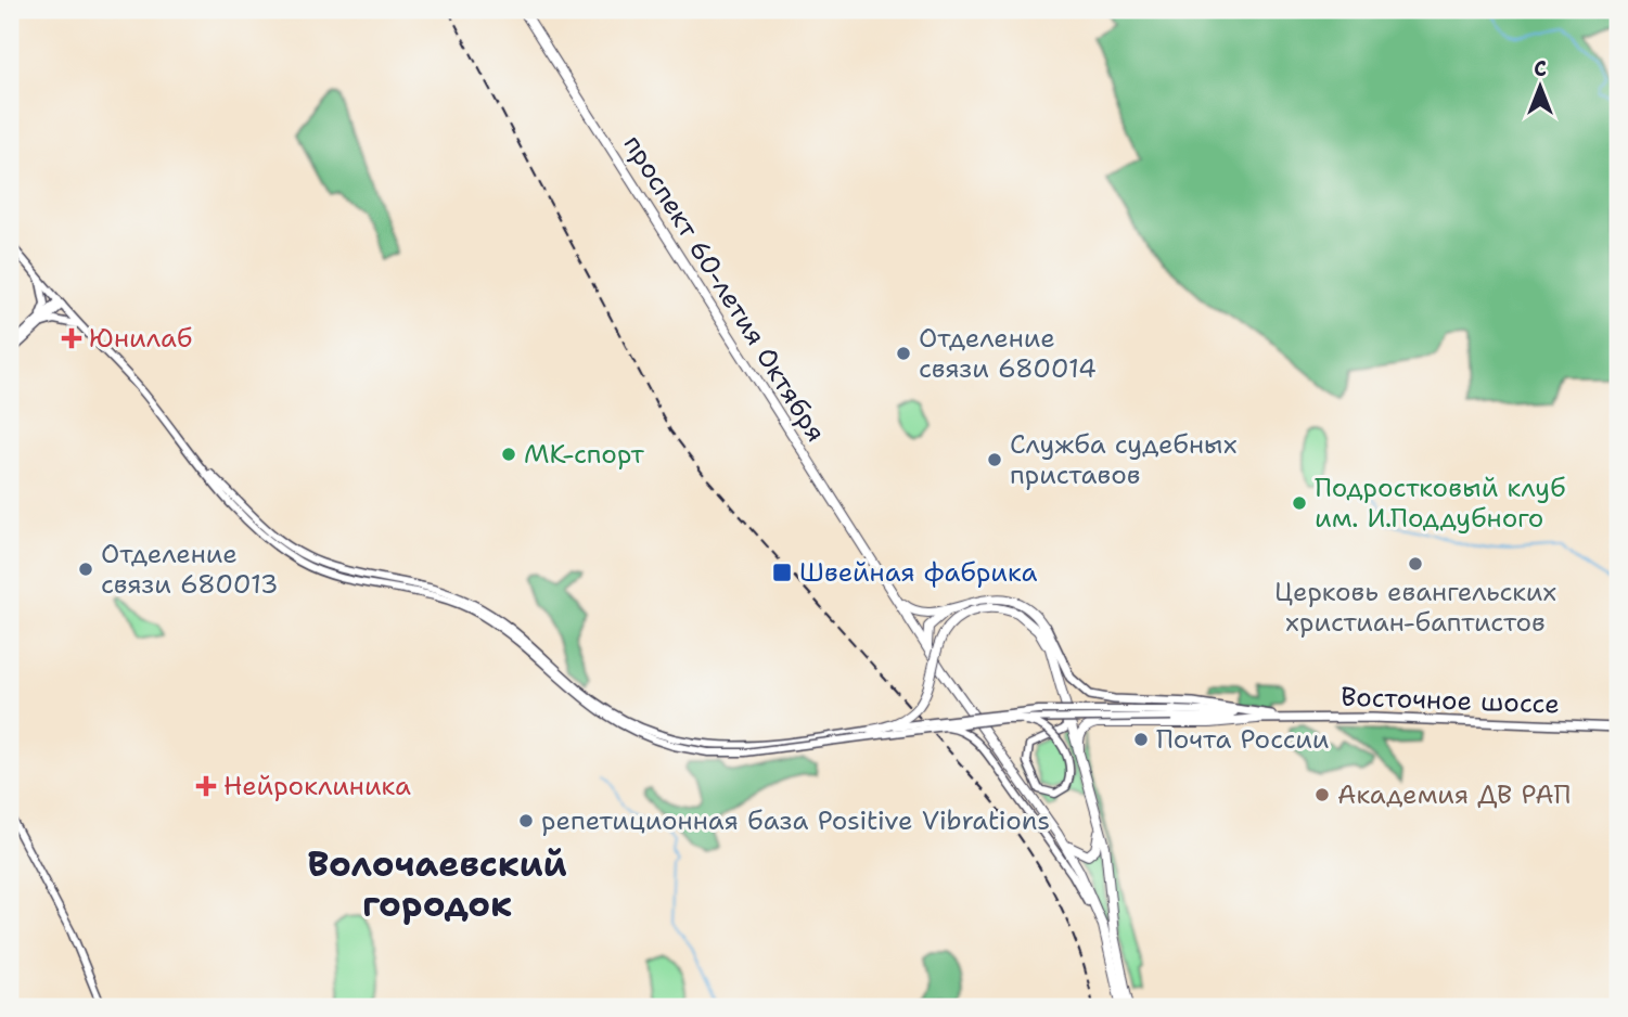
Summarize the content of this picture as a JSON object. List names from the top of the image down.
{
  "streets": {
    "highway": ["проспект 60-летия Октября"],
    "main road": ["Восточное шоссе"]
  },
  "crossings": [
    ["проспект 60-летия Октября", "Восточное шоссе"]
  ],
  "districts": ["Волочаевский городок"],
  "places": {
    "health": ["Юнилаб", "Нейроклиника"],
    "other": [
      "Отделение связи 680014",
      "МК-спорт",
      "Служба судебных приставов",
      "Подростковый клуб им. И.Поддубного",
      "Церковь евангельских христиан-баптистов",
      "Отделение связи 680013",
      "Почта России",
      "Академия ДВ РАП",
      "репетиционная база Positive Vibrations"
    ],
    "transit": ["Швейная фабрика"]
  },
  "north": "top"
}
